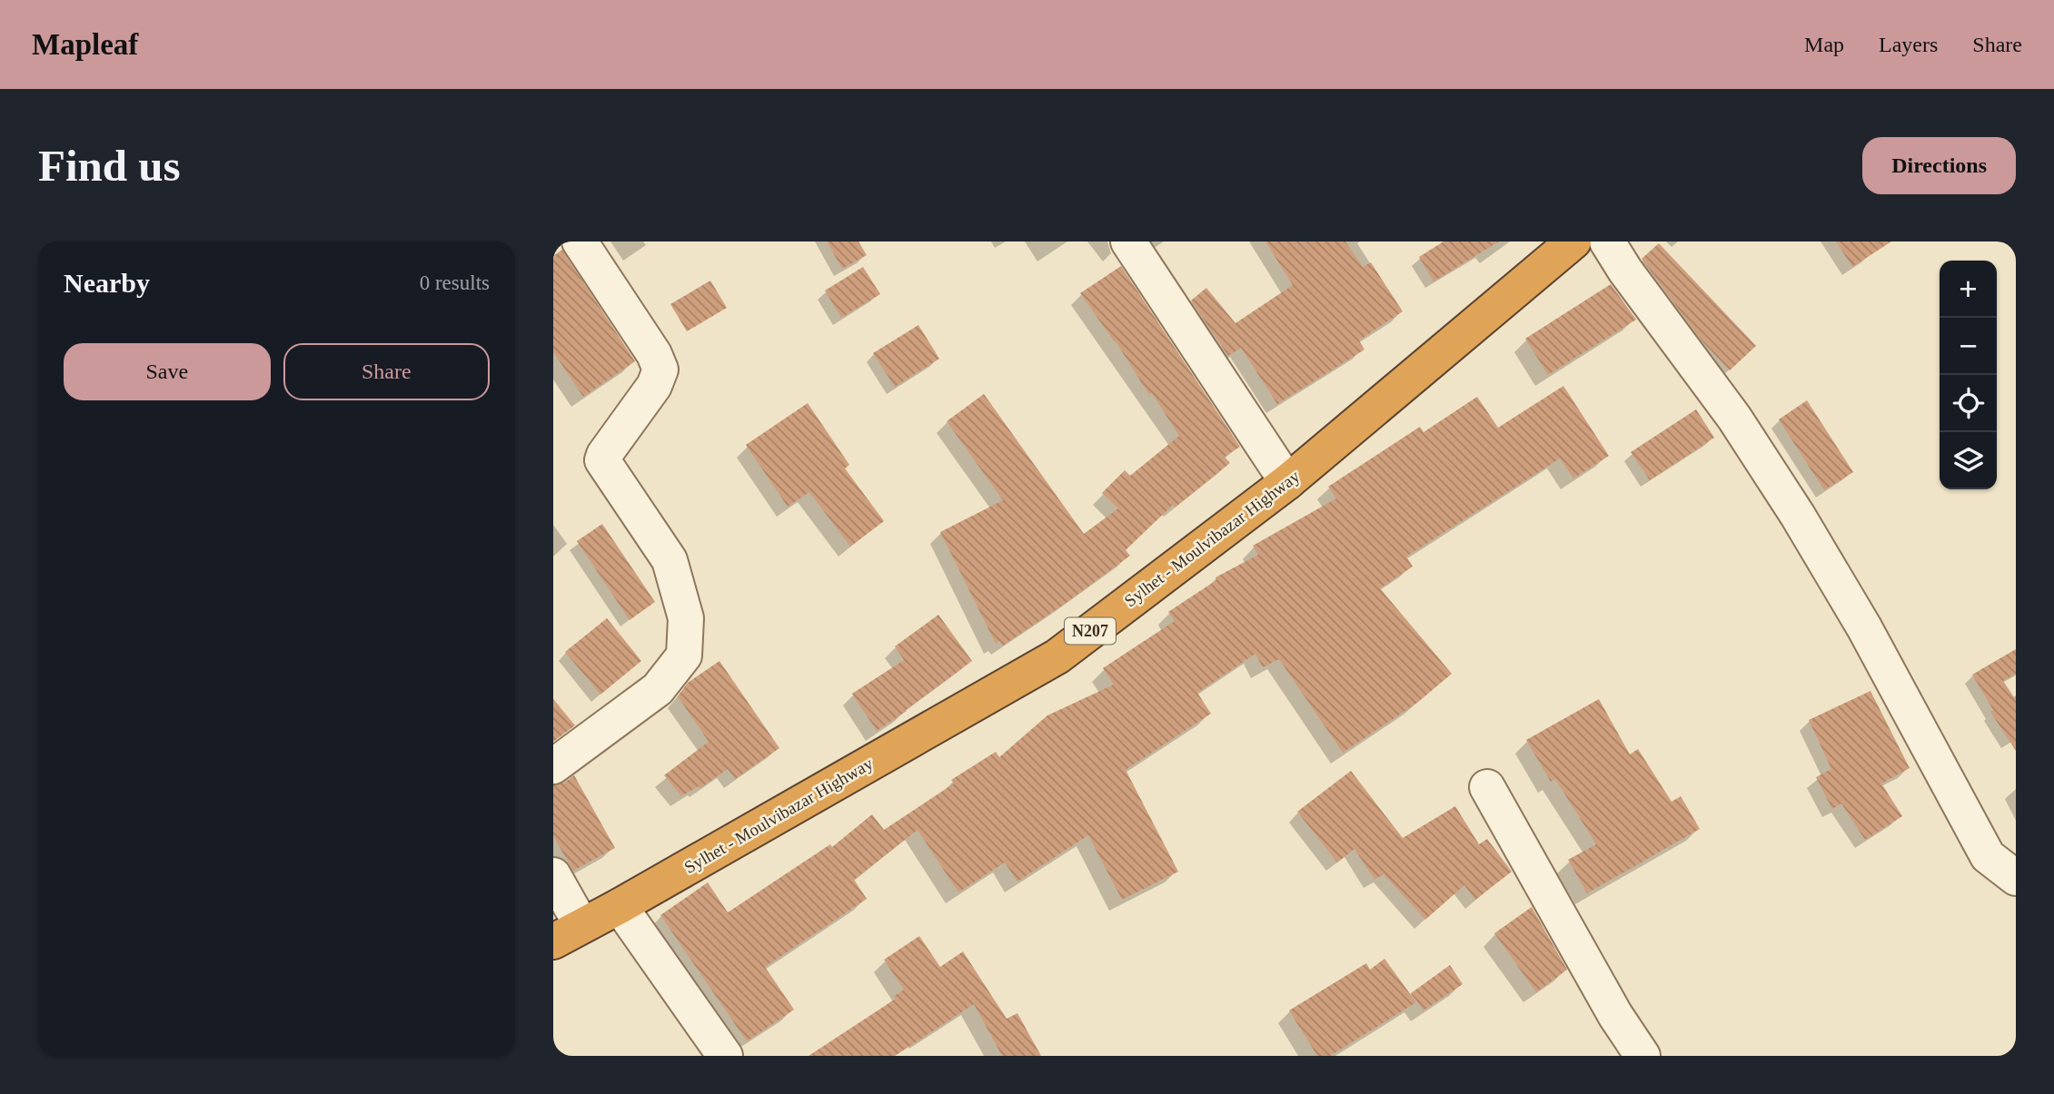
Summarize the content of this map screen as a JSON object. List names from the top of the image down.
{
  "streets": {
    "highway": ["Sylhet - Moulvibazar Highway", "N207"]
  },
  "page": {
    "header": "Mapleaf",
    "nav": ["Map", "Layers", "Share"],
    "buttons": [
      "Directions",
      ["Save", "Share"]
    ],
    "title": "Find us",
    "heading": ["Nearby", "0 results"],
    "map_buttons": ["+", "−"]
  }
}
